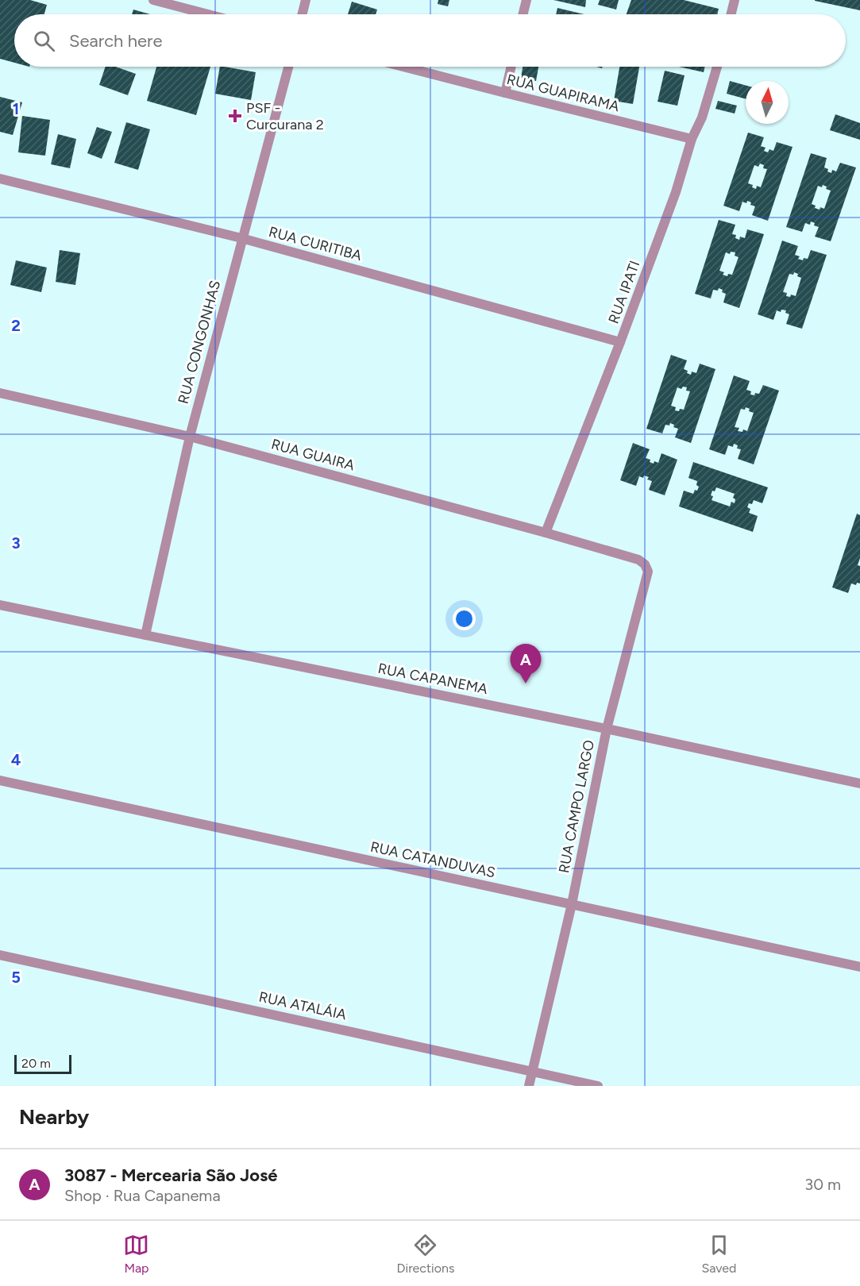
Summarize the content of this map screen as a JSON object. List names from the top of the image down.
{
  "streets": {
    "street": [
      "RUA GUAPIRAMA",
      "RUA CURITIBA",
      "RUA IPATI",
      "RUA CONGONHAS",
      "RUA GUAIRA",
      "RUA CAPANEMA",
      "RUA CAMPO LARGO",
      "RUA CATANDUVAS",
      "RUA ATALÁIA"
    ]
  },
  "crossings": [
    ["RUA GUAPIRAMA", "RUA IPATI"],
    ["RUA CURITIBA", "RUA IPATI"],
    ["RUA CURITIBA", "RUA CONGONHAS"],
    ["RUA IPATI", "RUA GUAIRA"],
    ["RUA CONGONHAS", "RUA GUAIRA"],
    ["RUA CONGONHAS", "RUA CAPANEMA"],
    ["RUA GUAIRA", "RUA CAMPO LARGO"],
    ["RUA CAPANEMA", "RUA CAMPO LARGO"],
    ["RUA CAMPO LARGO", "RUA CATANDUVAS"],
    ["RUA CAMPO LARGO", "RUA ATALÁIA"]
  ],
  "places": {
    "health": ["PSF - Curcurana 2"]
  },
  "scale_bar": "20 m",
  "north": "top",
  "page": {
    "search": "Search here",
    "pins": "A",
    "scale": "20 m",
    "heading": "Nearby",
    "list": [
      {
        "mark": "A",
        "name": "3087 - Mercearia São José",
        "note": "Shop · Rua Capanema",
        "value": "30 m"
      }
    ],
    "nav": ["Map", "Directions", "Saved"]
  },
  "grid": {
    "rows": [
      "1",
      "2",
      "3",
      "4",
      "5"
    ]
  }
}
